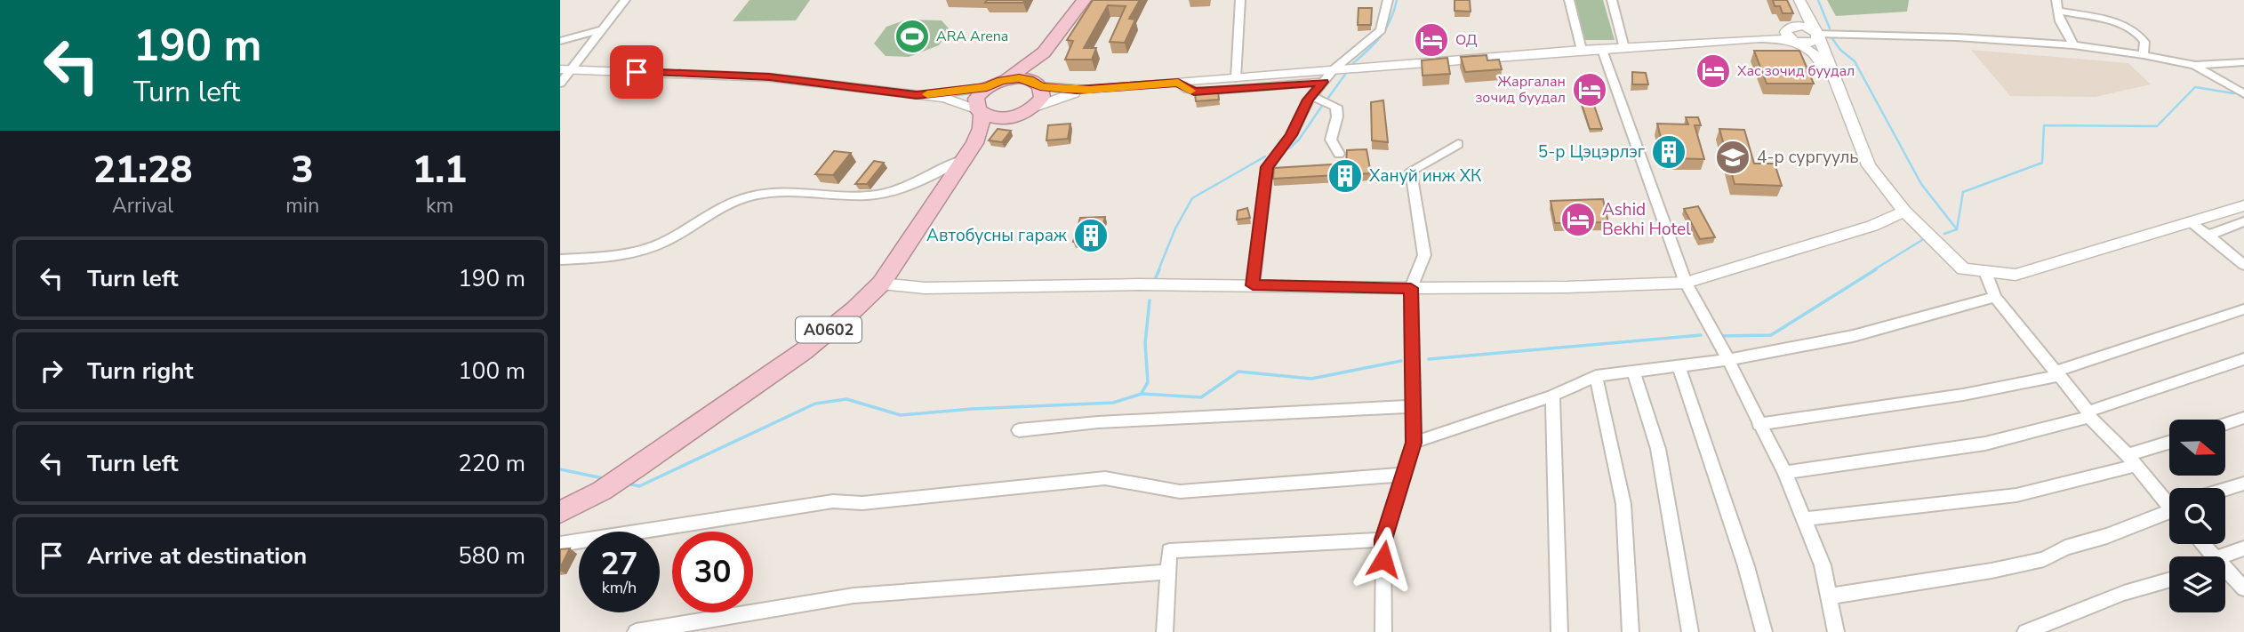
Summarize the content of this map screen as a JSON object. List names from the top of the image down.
{
  "streets": {
    "highway": ["A0602"]
  },
  "places": {
    "sports": ["ARA Arena"],
    "hotel": [
      "ОД",
      "Хас зочид буудал",
      "Жаргалан зочид буудал",
      "Ashid Bekhi Hotel"
    ],
    "building": ["5-р Цэцэрлэг", "Хануй инж ХК", "Автобусны гараж"],
    "school or university": ["4-р сургууль"]
  },
  "north": "right",
  "page": {
    "turn": ["190 m", "Turn left"],
    "eta": [
      "21:28",
      "Arrival",
      "3",
      "min",
      "1.1",
      "km"
    ],
    "list": [
      {
        "name": "Turn left",
        "value": "190 m"
      },
      {
        "name": "Turn right",
        "value": "100 m"
      },
      {
        "name": "Turn left",
        "value": "220 m"
      },
      {
        "name": "Arrive at destination",
        "value": "580 m"
      }
    ],
    "speed": "27 km/h",
    "limit": "30"
  }
}
